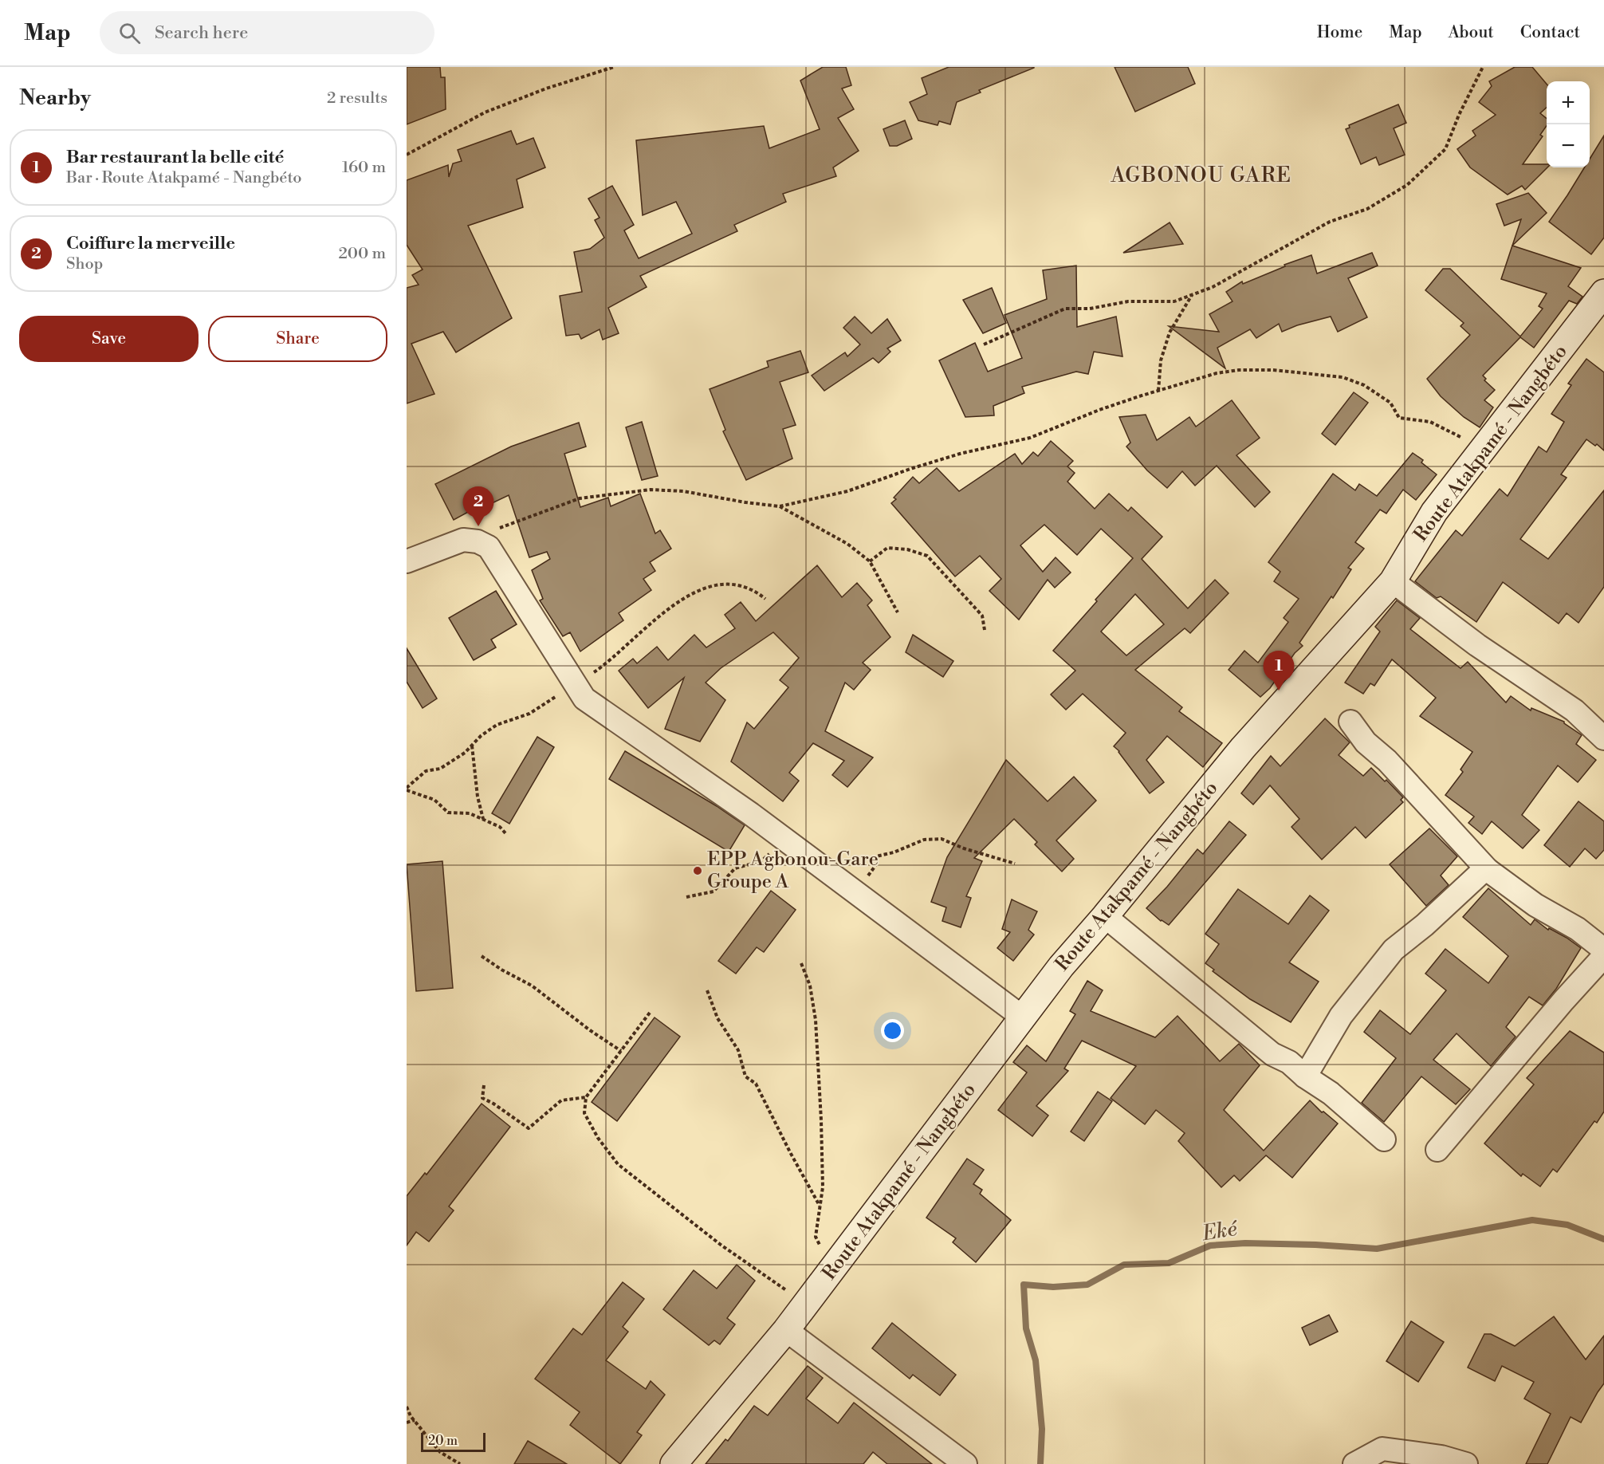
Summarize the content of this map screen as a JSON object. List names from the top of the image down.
{
  "streets": {
    "main road": ["Route Atakpamé - Nangbéto"]
  },
  "districts": ["AGBONOU GARE"],
  "water": ["Eké"],
  "places": ["EPP Agbonou-Gare Groupe A"],
  "scale_bar": "20 m",
  "page": {
    "header": "Map",
    "search": "Search here",
    "nav": [
      "Home",
      "Map",
      "About",
      "Contact"
    ],
    "heading": ["Nearby", "2 results"],
    "map_buttons": ["+", "−"],
    "list": [
      {
        "mark": "1",
        "name": "Bar restaurant la belle cité",
        "note": "Bar · Route Atakpamé - Nangbéto",
        "value": "160 m"
      },
      {
        "mark": "2",
        "name": "Coiffure la merveille",
        "note": "Shop",
        "value": "200 m"
      }
    ],
    "buttons": ["Save", "Share"],
    "pins": ["2", "1"],
    "scale": "20 m"
  }
}
